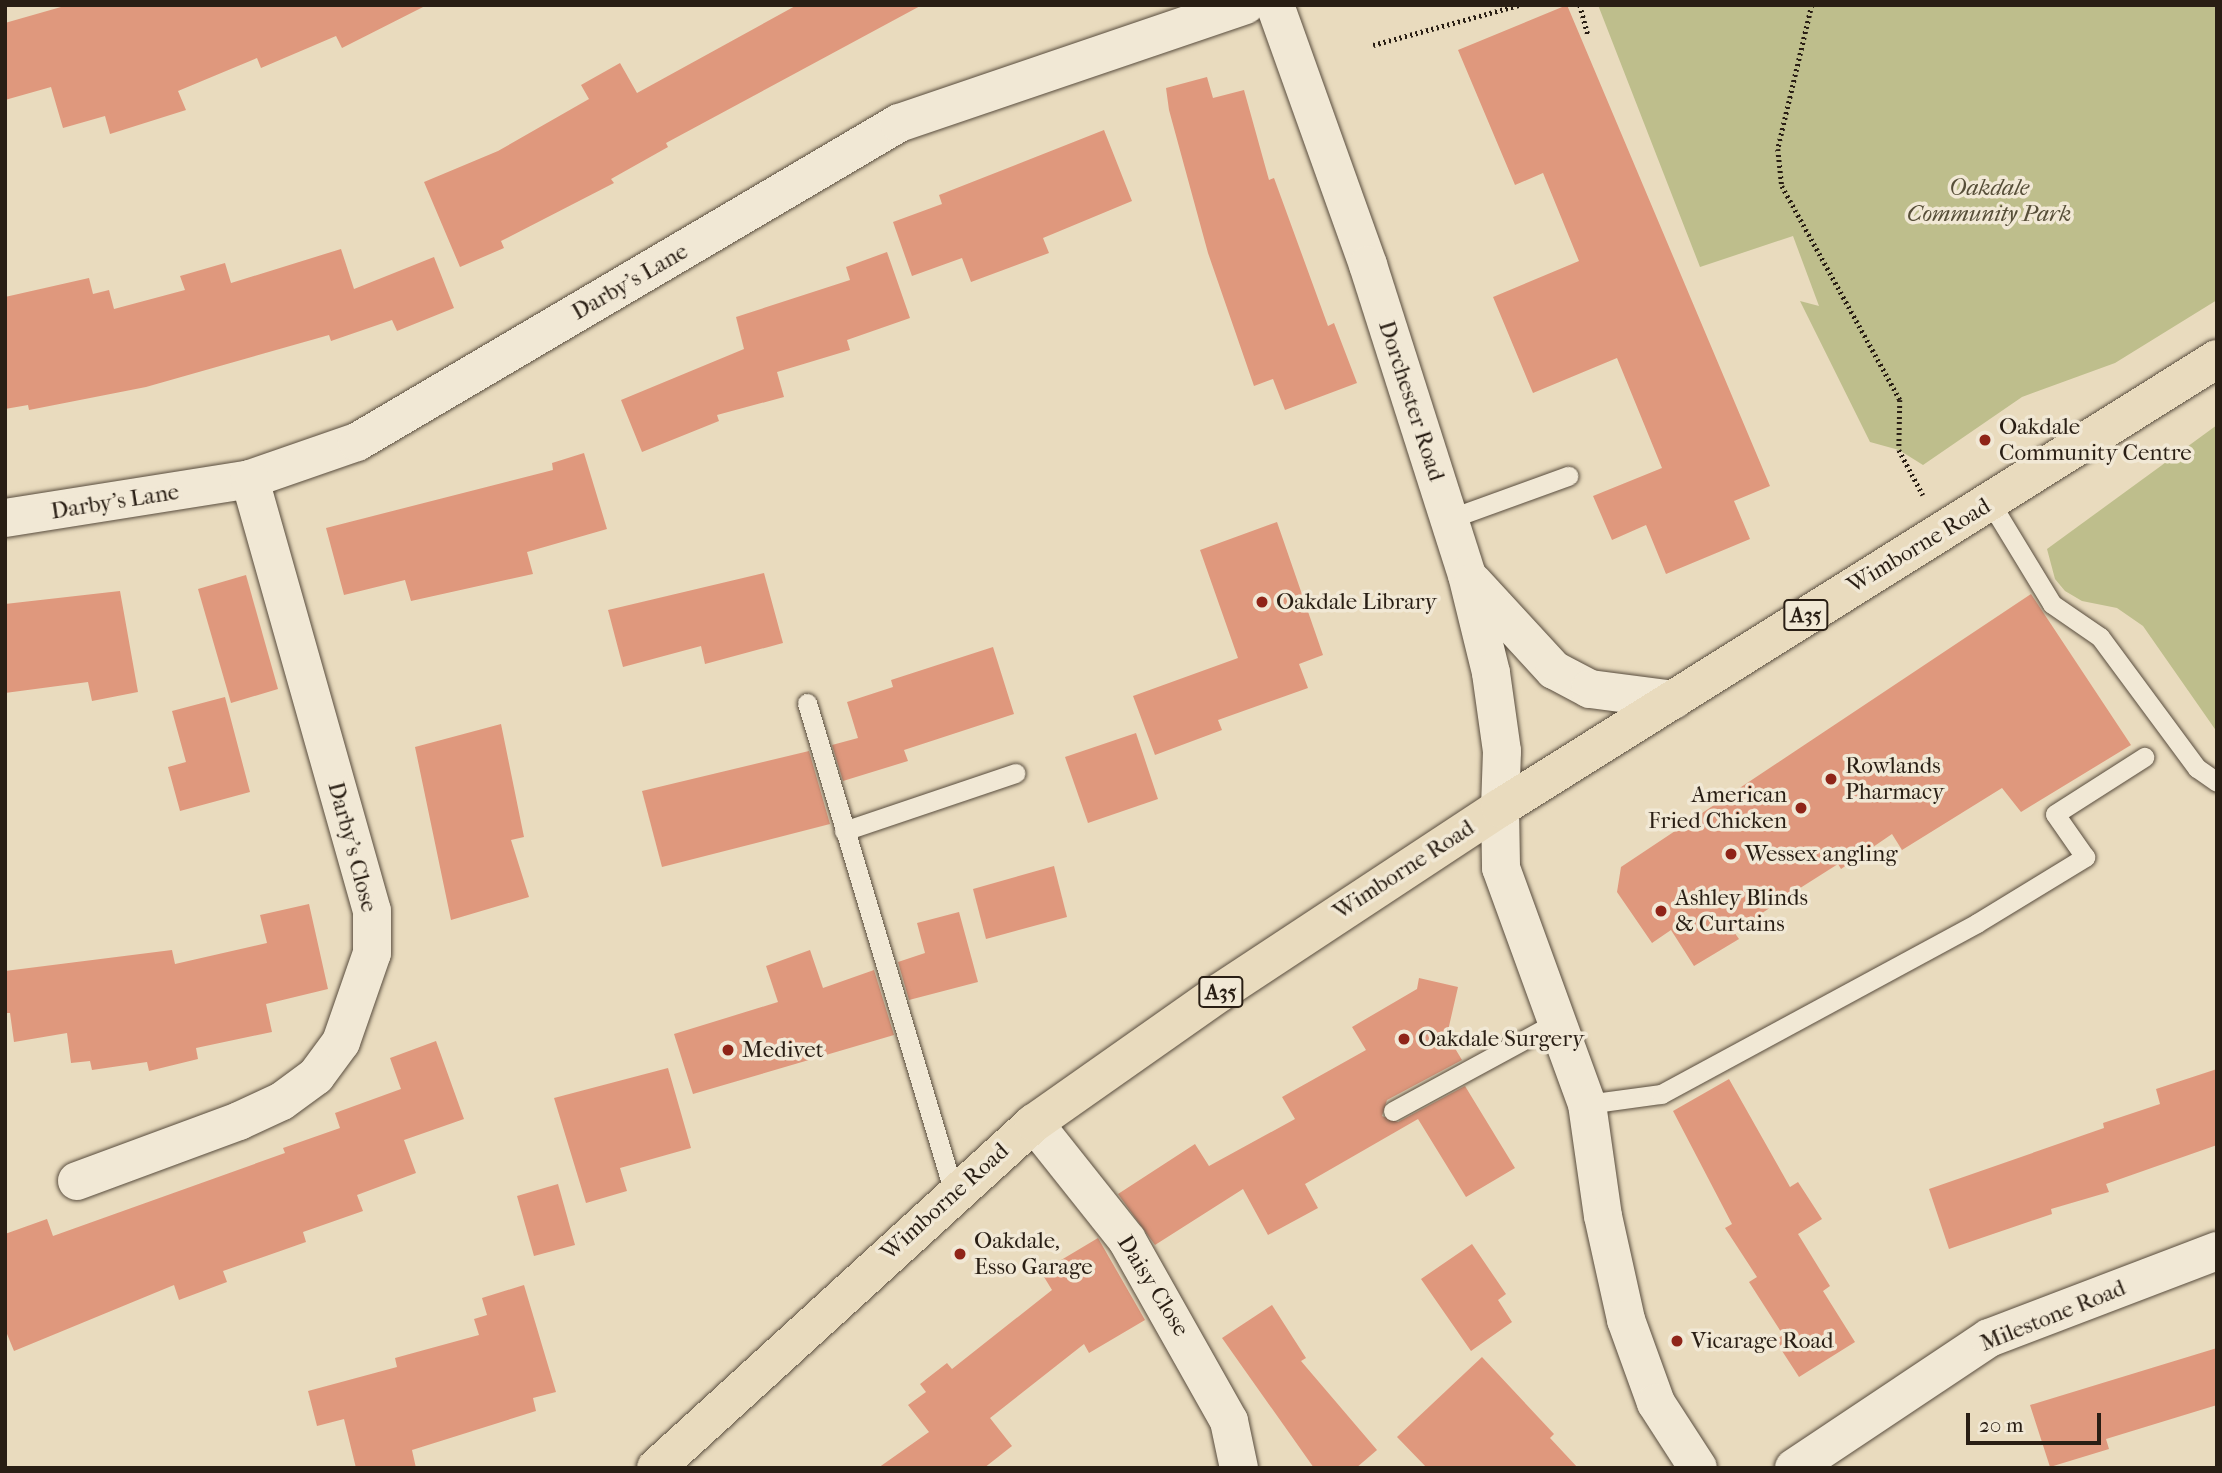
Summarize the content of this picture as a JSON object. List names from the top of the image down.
{
  "streets": {
    "highway": ["Wimborne Road", "A35"],
    "street": [
      "Darby's Lane",
      "Dorchester Road",
      "Darby's Close",
      "Daisy Close",
      "Milestone Road"
    ]
  },
  "crossings": [
    ["Darby's Lane", "Darby's Close"],
    ["Dorchester Road", "Wimborne Road"],
    ["Wimborne Road", "Daisy Close"]
  ],
  "parks": ["Oakdale Community Park"],
  "places": [
    "Oakdale Community Centre",
    "Oakdale Library",
    "Rowlands Pharmacy",
    "American Fried Chicken",
    "Wessex angling",
    "Ashley Blinds & Curtains",
    "Oakdale Surgery",
    "Medivet",
    "Oakdale, Esso Garage",
    "Vicarage Road"
  ],
  "scale_bar": "20 m"
}
